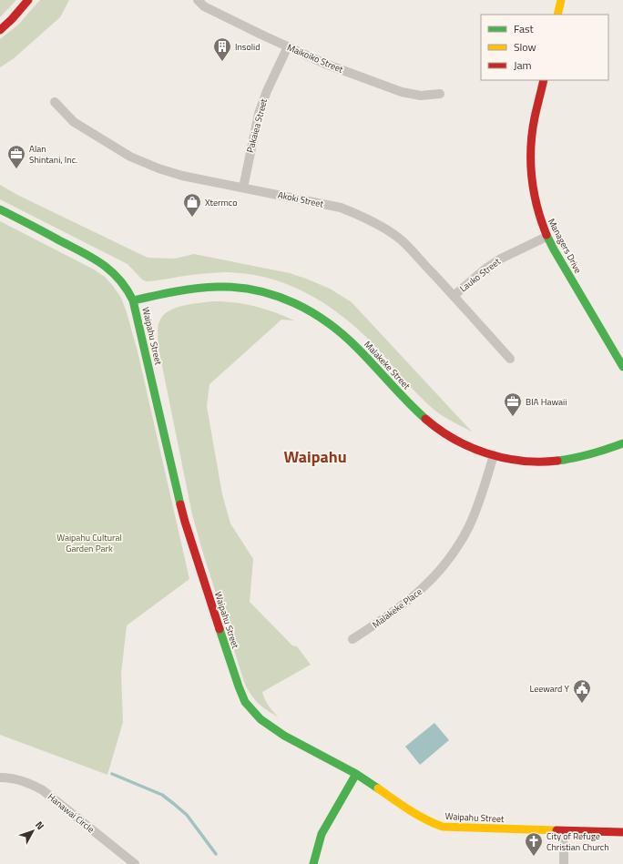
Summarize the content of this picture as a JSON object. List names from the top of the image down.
{
  "streets": {
    "street": [
      "Maikoiko Street",
      "Pakaiea Street",
      "Akoki Street",
      "Managers Drive",
      "Lauko Street",
      "Waipahu Street",
      "Malakeke Street",
      "Malakeke Place",
      "Hanawai Circle"
    ]
  },
  "crossings": [
    ["Maikoiko Street", "Pakaiea Street"],
    ["Pakaiea Street", "Akoki Street"],
    ["Akoki Street", "Lauko Street"],
    ["Managers Drive", "Lauko Street"],
    ["Waipahu Street", "Malakeke Street"],
    ["Malakeke Street", "Malakeke Place"]
  ],
  "districts": ["Waipahu"],
  "parks": ["Waipahu Cultural Garden Park"],
  "places": {
    "building": ["Insolid"],
    "office": ["Alan Shintani, Inc.", "BIA Hawaii"],
    "shop": ["Xtermco"],
    "public building": ["Leeward Y"],
    "church": ["City of Refuge Christian Church"]
  },
  "legend": ["Fast", "Slow", "Jam"],
  "north": "top right"
}
